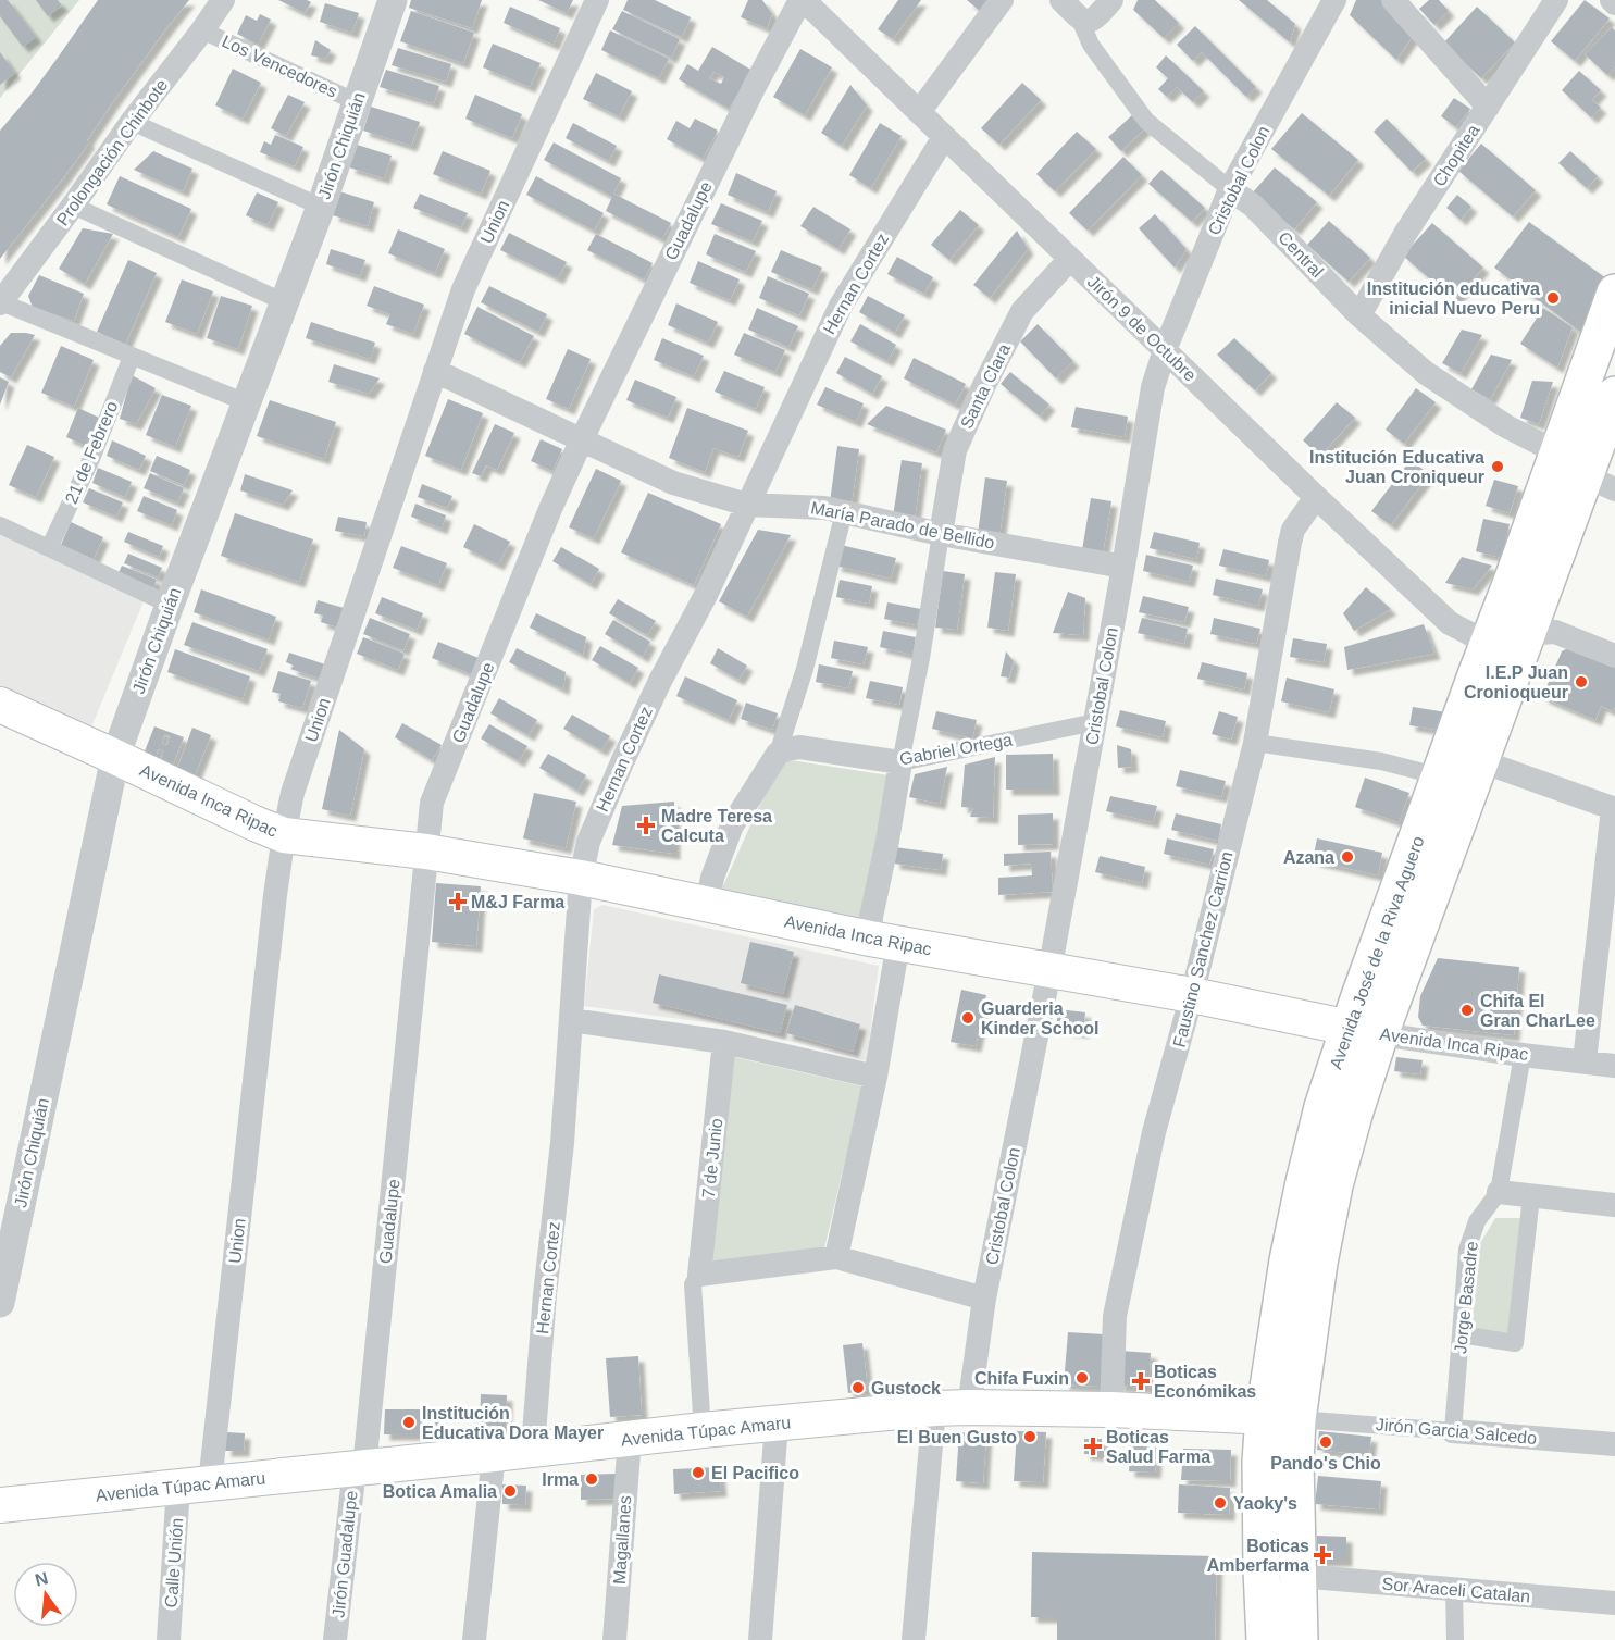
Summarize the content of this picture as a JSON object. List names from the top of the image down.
{
  "streets": {
    "main road": ["Avenida Inca Ripac", "Avenida José de la Riva Aguero", "Avenida Túpac Amaru"],
    "street": [
      "Los Vencedores",
      "Jirón Chiquián",
      "Prolongación Chinbote",
      "Chopitea",
      "Cristobal Colon",
      "Guadalupe",
      "Union",
      "Central",
      "Hernan Cortez",
      "Jirón 9 de Octubre",
      "Santa Clara",
      "21 de Febrero",
      "María Parado de Bellido",
      "Gabriel Ortega",
      "Faustino Sanchez Carrion",
      "7 de Junio",
      "Jorge Basadre",
      "Jirón Garcia Salcedo",
      "Magallanes",
      "Jirón Guadalupe",
      "Calle Unión",
      "Sor Araceli Catalan"
    ]
  },
  "crossings": [
    ["Los Vencedores", "Jirón Chiquián"],
    ["Los Vencedores", "Prolongación Chinbote"],
    ["Jirón Chiquián", "Avenida Inca Ripac"],
    ["Chopitea", "Central"],
    ["Cristobal Colon", "Central"],
    ["Cristobal Colon", "Jirón 9 de Octubre"],
    ["Cristobal Colon", "María Parado de Bellido"],
    ["Cristobal Colon", "Gabriel Ortega"],
    ["Cristobal Colon", "Avenida Inca Ripac"],
    ["Cristobal Colon", "Avenida Túpac Amaru"],
    ["Guadalupe", "Jirón 9 de Octubre"],
    ["Guadalupe", "María Parado de Bellido"],
    ["Guadalupe", "Avenida Inca Ripac"],
    ["Guadalupe", "Avenida Túpac Amaru"],
    ["Guadalupe", "Jirón Guadalupe"],
    ["Union", "María Parado de Bellido"],
    ["Union", "Avenida Inca Ripac"],
    ["Union", "Avenida Túpac Amaru"],
    ["Union", "Calle Unión"],
    ["Central", "Avenida José de la Riva Aguero"],
    ["Hernan Cortez", "Jirón 9 de Octubre"],
    ["Hernan Cortez", "María Parado de Bellido"],
    ["Hernan Cortez", "Avenida Inca Ripac"],
    ["Hernan Cortez", "Avenida Túpac Amaru"],
    ["Jirón 9 de Octubre", "Santa Clara"],
    ["Jirón 9 de Octubre", "Faustino Sanchez Carrion"],
    ["Jirón 9 de Octubre", "Avenida José de la Riva Aguero"],
    ["Santa Clara", "María Parado de Bellido"],
    ["Avenida Inca Ripac", "Faustino Sanchez Carrion"],
    ["Avenida Inca Ripac", "Avenida José de la Riva Aguero"],
    ["Avenida Inca Ripac", "Jorge Basadre"],
    ["Faustino Sanchez Carrion", "Avenida Túpac Amaru"],
    ["Avenida José de la Riva Aguero", "Avenida Túpac Amaru"],
    ["Avenida José de la Riva Aguero", "Jirón Garcia Salcedo"],
    ["Avenida José de la Riva Aguero", "Sor Araceli Catalan"],
    ["Jorge Basadre", "Jirón Garcia Salcedo"],
    ["Avenida Túpac Amaru", "Jirón Garcia Salcedo"],
    ["Avenida Túpac Amaru", "Magallanes"],
    ["Avenida Túpac Amaru", "Jirón Guadalupe"],
    ["Avenida Túpac Amaru", "Calle Unión"]
  ],
  "places": {
    "other": [
      "Institución educativa inicial Nuevo Peru",
      "Institución Educativa Juan Croniqueur",
      "I.E.P Juan Cronioqueur",
      "Azana",
      "Chifa El Gran CharLee",
      "Guarderia Kinder School",
      "Chifa Fuxin",
      "Gustock",
      "Institución Educativa Dora Mayer",
      "El Buen Gusto",
      "Pando's Chio",
      "El Pacifico",
      "Irma",
      "Botica Amalia",
      "Yaoky's"
    ],
    "health": [
      "Madre Teresa Calcuta",
      "M&J Farma",
      "Boticas Económikas",
      "Boticas Salud Farma",
      "Boticas Amberfarma"
    ]
  },
  "north": "top"
}
